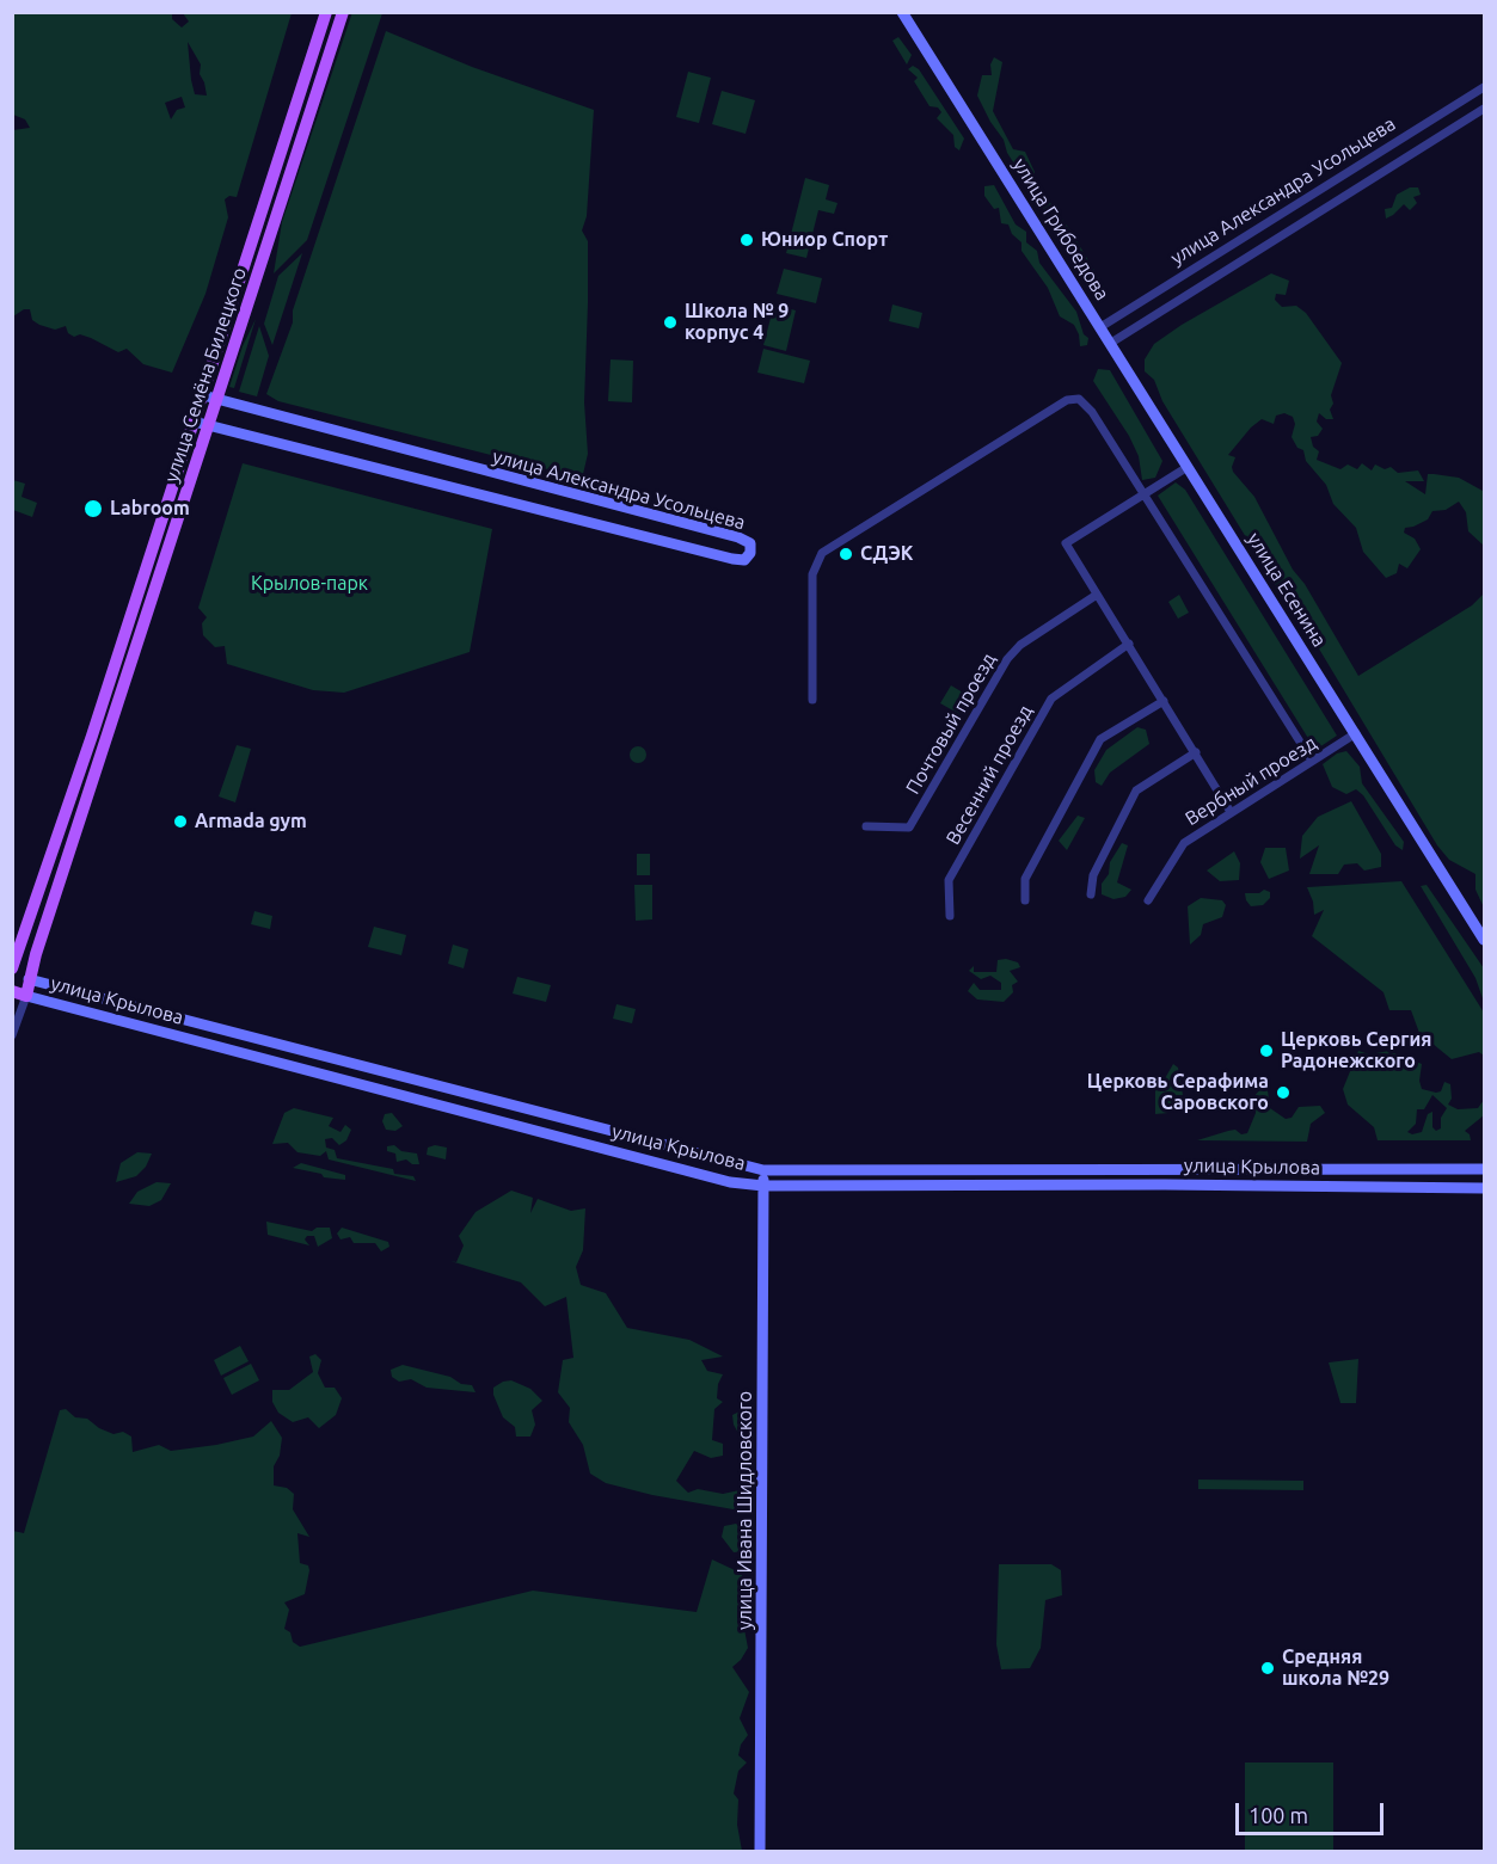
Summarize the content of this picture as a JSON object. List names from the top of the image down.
{
  "streets": {
    "main road": [
      "улица Александра Усольцева",
      "улица Грибоедова",
      "улица Семёна Билецкого",
      "улица Есенина",
      "улица Крылова",
      "улица Ивана Шидловского"
    ],
    "street": ["Почтовый проезд", "Весенний проезд", "Вербный проезд"]
  },
  "crossings": [
    ["улица Александра Усольцева", "улица Грибоедова"],
    ["улица Александра Усольцева", "улица Семёна Билецкого"],
    ["улица Грибоедова", "улица Есенина"],
    ["улица Семёна Билецкого", "улица Крылова"],
    ["улица Есенина", "Вербный проезд"],
    ["улица Крылова", "улица Ивана Шидловского"]
  ],
  "parks": ["Крылов-парк"],
  "places": [
    "Юниор Спорт",
    "Школа № 9 корпус 4",
    "Labroom",
    "СДЭК",
    "Armada gym",
    "Церковь Сергия Радонежского",
    "Церковь Серафима Саровского",
    "Средняя школа №29"
  ],
  "scale_bar": "100 m"
}
